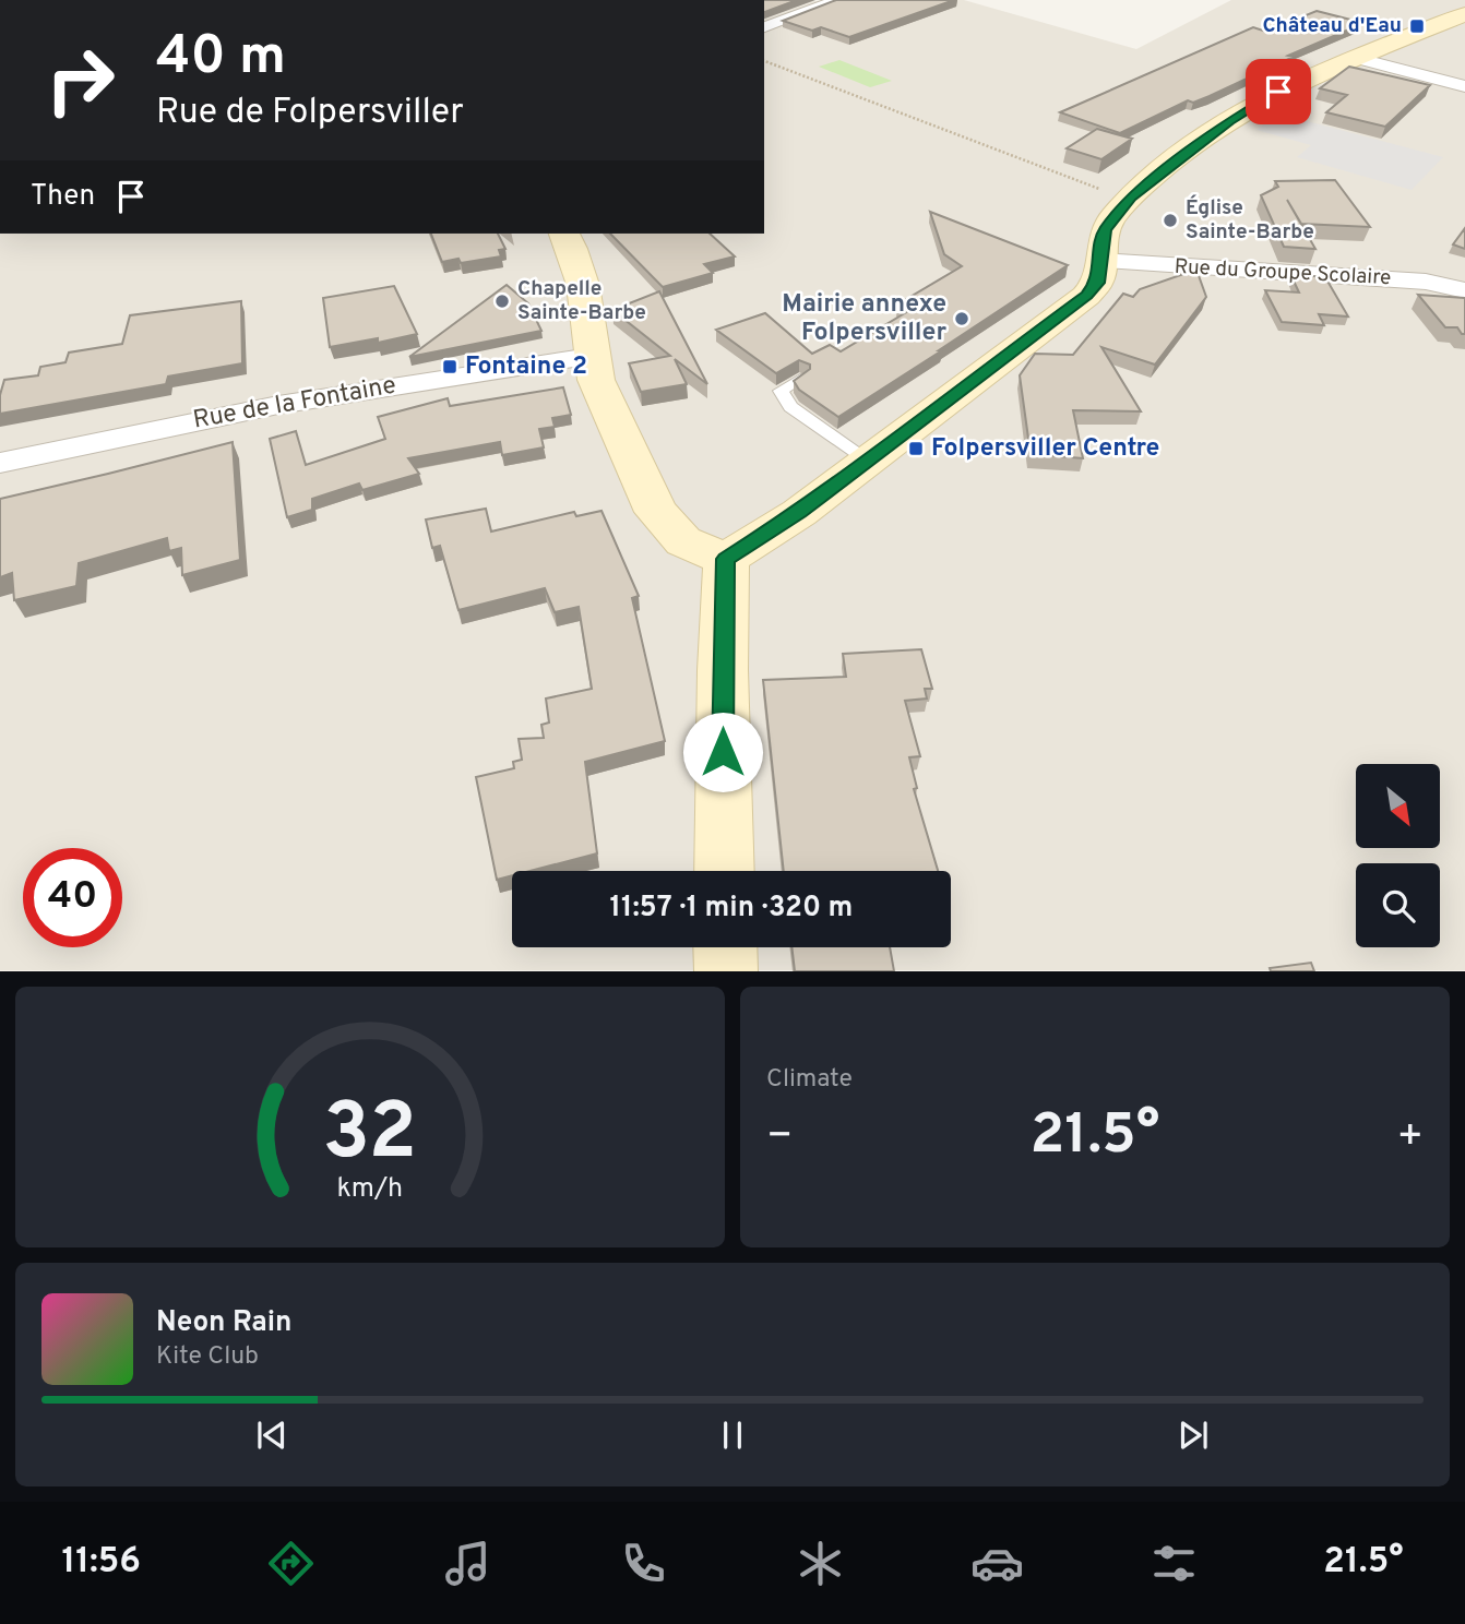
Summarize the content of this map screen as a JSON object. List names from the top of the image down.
{
  "streets": {
    "street": ["Rue du Groupe Scolaire", "Rue de la Fontaine"]
  },
  "places": {
    "transit": ["Château d'Eau", "Fontaine 2", "Folpersviller Centre"],
    "other": ["Église Sainte-Barbe", "Chapelle Sainte-Barbe", "Mairie annexe Folpersviller"]
  },
  "north": "bottom right",
  "page": {
    "turn": ["40 m", "Rue de Folpersviller"],
    "then": "Then",
    "limit": "40",
    "trip": "11:57 · 1 min · 320 m",
    "tile": "Climate",
    "heat": ["−", "21.5°", "+"],
    "song": ["Neon Rain", "Kite Club"],
    "tabs": ["11:56", "21.5°"],
    "gauge": ["32", "km/h"]
  }
}
